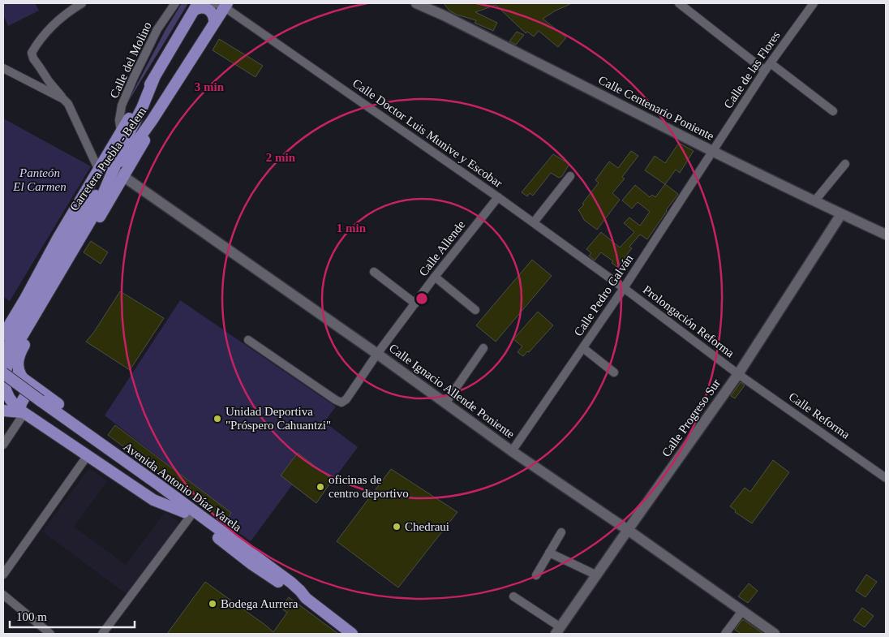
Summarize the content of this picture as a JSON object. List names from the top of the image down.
{
  "streets": {
    "main road": ["Carretera Puebla - Belem", "Avenida Antonio Díaz Varela"],
    "street": [
      "Calle del Molino",
      "Calle de las Flores",
      "Calle Centenario Poniente",
      "Calle Doctor Luis Munive y Escobar",
      "Calle Allende",
      "Calle Pedro Galván",
      "Prolongación Reforma",
      "Calle Ignacio Allende Poniente",
      "Calle Reforma",
      "Calle Progreso Sur"
    ]
  },
  "crossings": [
    ["Calle del Molino", "Carretera Puebla - Belem"],
    ["Calle de las Flores", "Calle Centenario Poniente"],
    ["Calle de las Flores", "Calle Pedro Galván"],
    ["Calle Centenario Poniente", "Calle Pedro Galván"],
    ["Calle Centenario Poniente", "Calle Progreso Sur"],
    ["Calle Doctor Luis Munive y Escobar", "Carretera Puebla - Belem"],
    ["Calle Doctor Luis Munive y Escobar", "Calle Allende"],
    ["Calle Doctor Luis Munive y Escobar", "Calle Pedro Galván"],
    ["Calle Doctor Luis Munive y Escobar", "Prolongación Reforma"],
    ["Carretera Puebla - Belem", "Calle Ignacio Allende Poniente"],
    ["Calle Allende", "Calle Ignacio Allende Poniente"],
    ["Calle Pedro Galván", "Prolongación Reforma"],
    ["Calle Pedro Galván", "Calle Ignacio Allende Poniente"],
    ["Prolongación Reforma", "Calle Reforma"],
    ["Prolongación Reforma", "Calle Progreso Sur"],
    ["Calle Ignacio Allende Poniente", "Calle Progreso Sur"],
    ["Calle Reforma", "Calle Progreso Sur"]
  ],
  "parks": ["Panteón El Carmen"],
  "places": [
    "Unidad Deportiva \"Próspero Cahuantzi\"",
    "oficinas de centro deportivo",
    "Chedraui",
    "Bodega Aurrera"
  ],
  "scale_bar": "100 m",
  "rings": ["3 min", "2 min", "1 min"]
}
